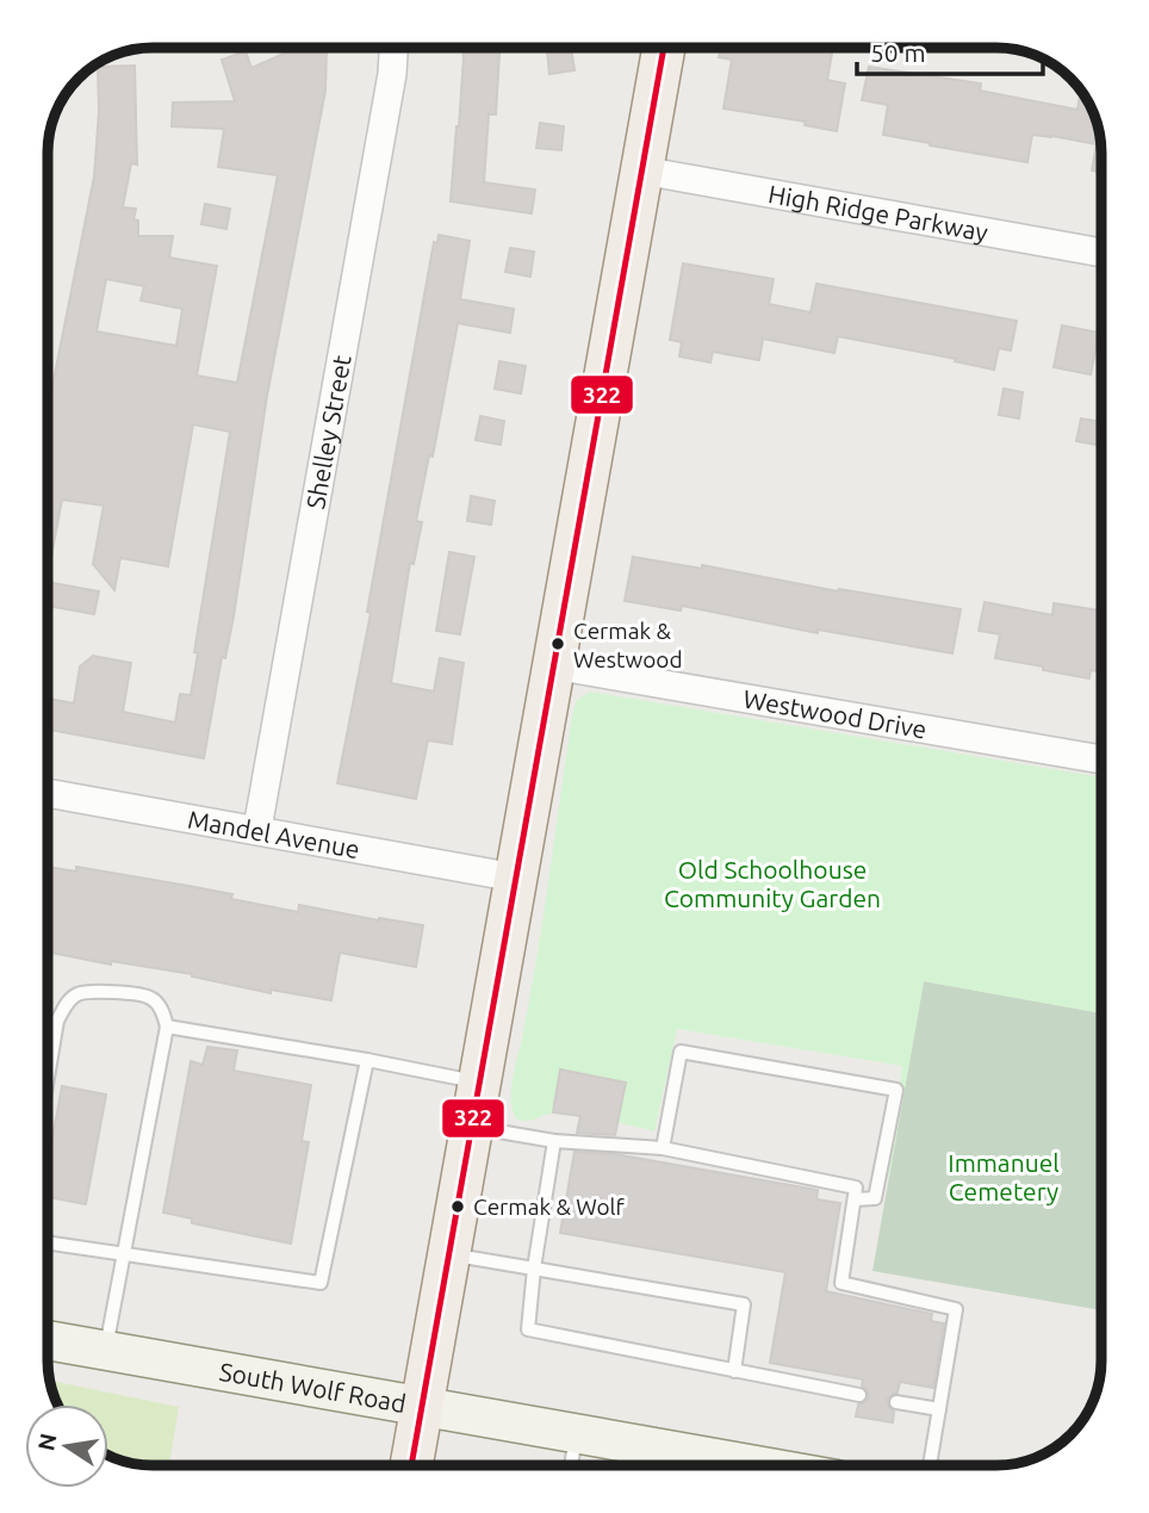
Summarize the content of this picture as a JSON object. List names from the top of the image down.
{
  "streets": {
    "main road": ["South Wolf Road"],
    "street": [
      "High Ridge Parkway",
      "Shelley Street",
      "Westwood Drive",
      "Mandel Avenue"
    ]
  },
  "crossings": [
    ["Shelley Street", "Mandel Avenue"]
  ],
  "parks": ["Old Schoolhouse Community Garden", "Immanuel Cemetery"],
  "places": ["Cermak & Westwood", "Cermak & Wolf"],
  "lines": ["transit line 322"],
  "scale_bar": "50 m",
  "north": "left"
}
